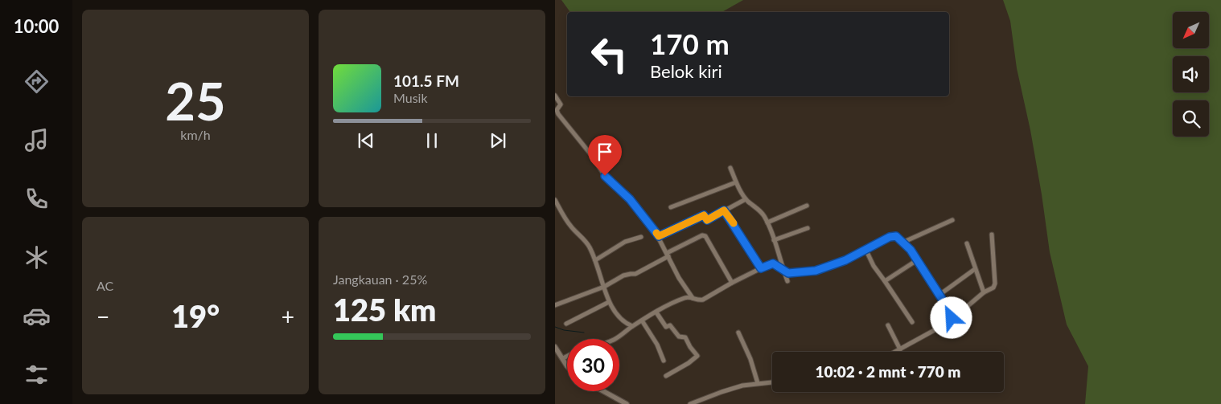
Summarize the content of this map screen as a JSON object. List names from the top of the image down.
{
  "north": "bottom left",
  "page": {
    "tabs": "10:00",
    "tile": [
      ["25", "km/h"],
      "AC",
      ["Jangkauan · 25%", "125 km"]
    ],
    "turn": ["170 m", "Belok kiri"],
    "song": ["101.5 FM", "Musik"],
    "heat": ["−", "19°", "+"],
    "limit": "30",
    "trip": "10:02 · 2 mnt · 770 m"
  }
}
